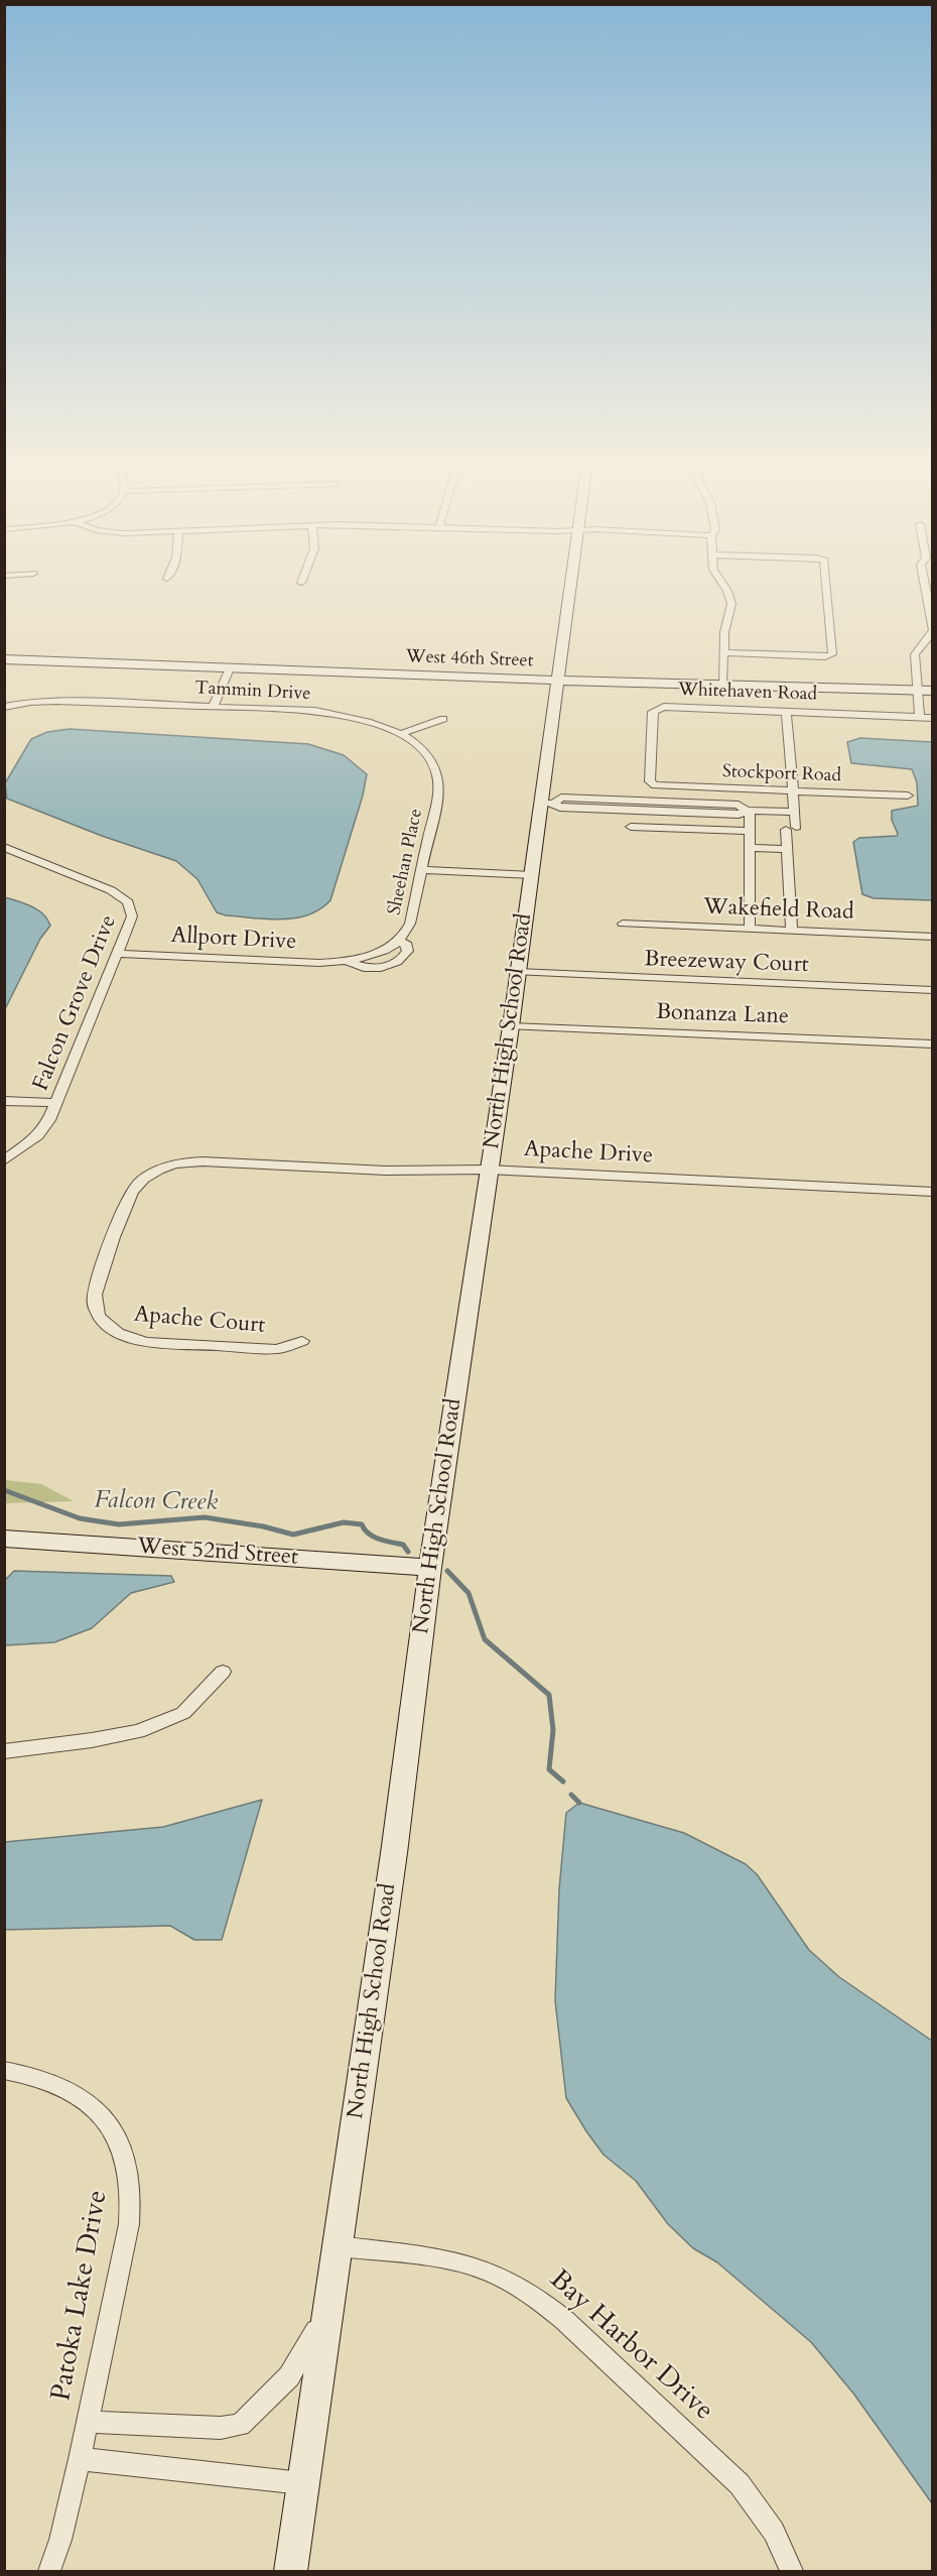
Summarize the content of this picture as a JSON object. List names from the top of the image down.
{
  "streets": {
    "street": [
      "West 46th Street",
      "Tammin Drive",
      "Whitehaven Road",
      "Stockport Road",
      "Sheehan Place",
      "Wakefield Road",
      "Allport Drive",
      "Breezeway Court",
      "Falcon Grove Drive",
      "Bonanza Lane",
      "North High School Road",
      "Apache Drive",
      "Apache Court",
      "West 52nd Street",
      "Patoka Lake Drive",
      "Bay Harbor Drive"
    ]
  },
  "crossings": [
    ["West 46th Street", "North High School Road"],
    ["Tammin Drive", "Sheehan Place"],
    ["Whitehaven Road", "Stockport Road"],
    ["Sheehan Place", "Allport Drive"],
    ["Allport Drive", "Falcon Grove Drive"],
    ["Breezeway Court", "North High School Road"],
    ["Bonanza Lane", "North High School Road"],
    ["North High School Road", "Apache Drive"],
    ["North High School Road", "West 52nd Street"],
    ["North High School Road", "Bay Harbor Drive"],
    ["Apache Drive", "Apache Court"]
  ],
  "water": ["Falcon Creek"]
}
